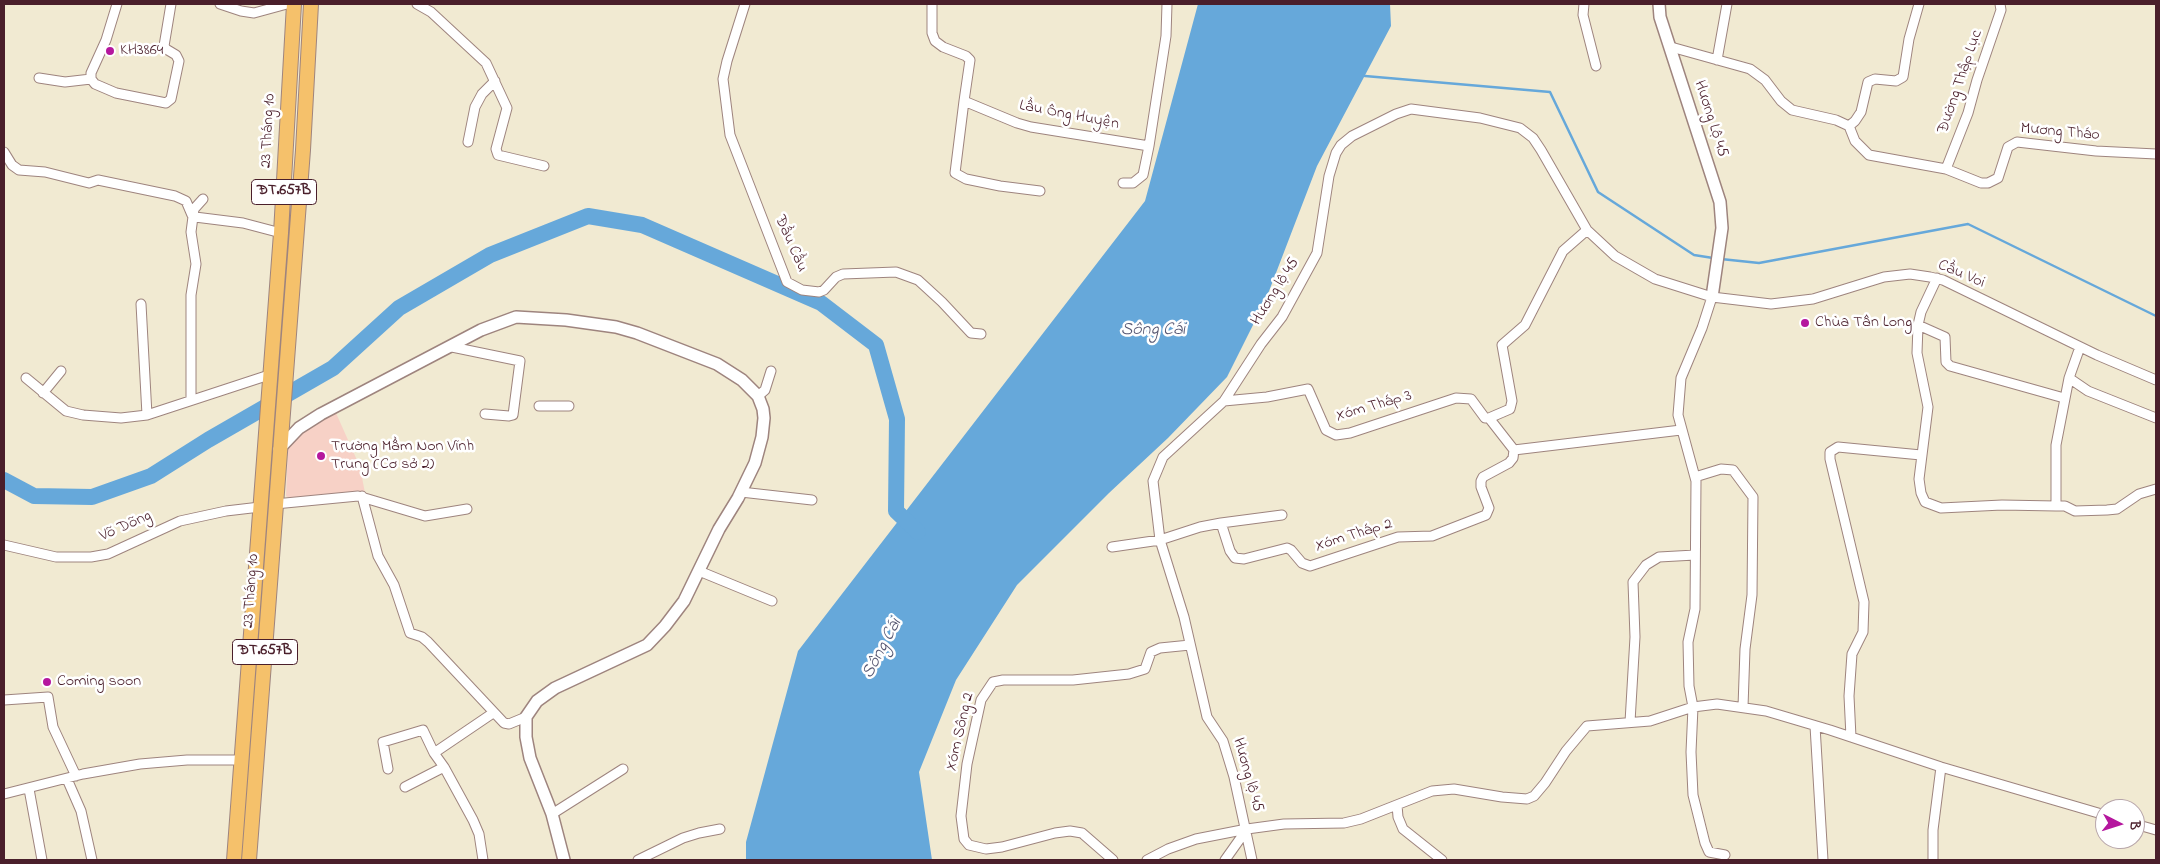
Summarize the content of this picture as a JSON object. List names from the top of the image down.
{
  "streets": {
    "main road": ["23 Tháng 10", "ĐT.657B"],
    "street": [
      "Đường Thập Lục",
      "Lầu Ông Huyện",
      "Hương Lộ 45",
      "Mương Tháo",
      "Đầu Cầu",
      "Cầu Voi",
      "Hương lộ 45",
      "Xóm Tháp 3",
      "Võ Dõng",
      "Xóm Tháp 2",
      "Xóm Sông 2"
    ]
  },
  "crossings": [
    ["Đường Thập Lục", "Mương Tháo"],
    ["Hương Lộ 45", "Cầu Voi"],
    ["Hương Lộ 45", "Hương lộ 45"],
    ["23 Tháng 10", "ĐT.657B"],
    ["23 Tháng 10", "Võ Dõng"],
    ["Cầu Voi", "Hương lộ 45"],
    ["Hương lộ 45", "Xóm Tháp 3"],
    ["Hương lộ 45", "Xóm Sông 2"],
    ["Xóm Tháp 3", "Xóm Tháp 2"]
  ],
  "water": ["Sông Cái"],
  "places": [
    "KH3864",
    "Chùa Tân Long",
    "Trường Mầm Non Vĩnh Trung (Cơ sở 2)",
    "Coming soon"
  ],
  "north": "right"
}
